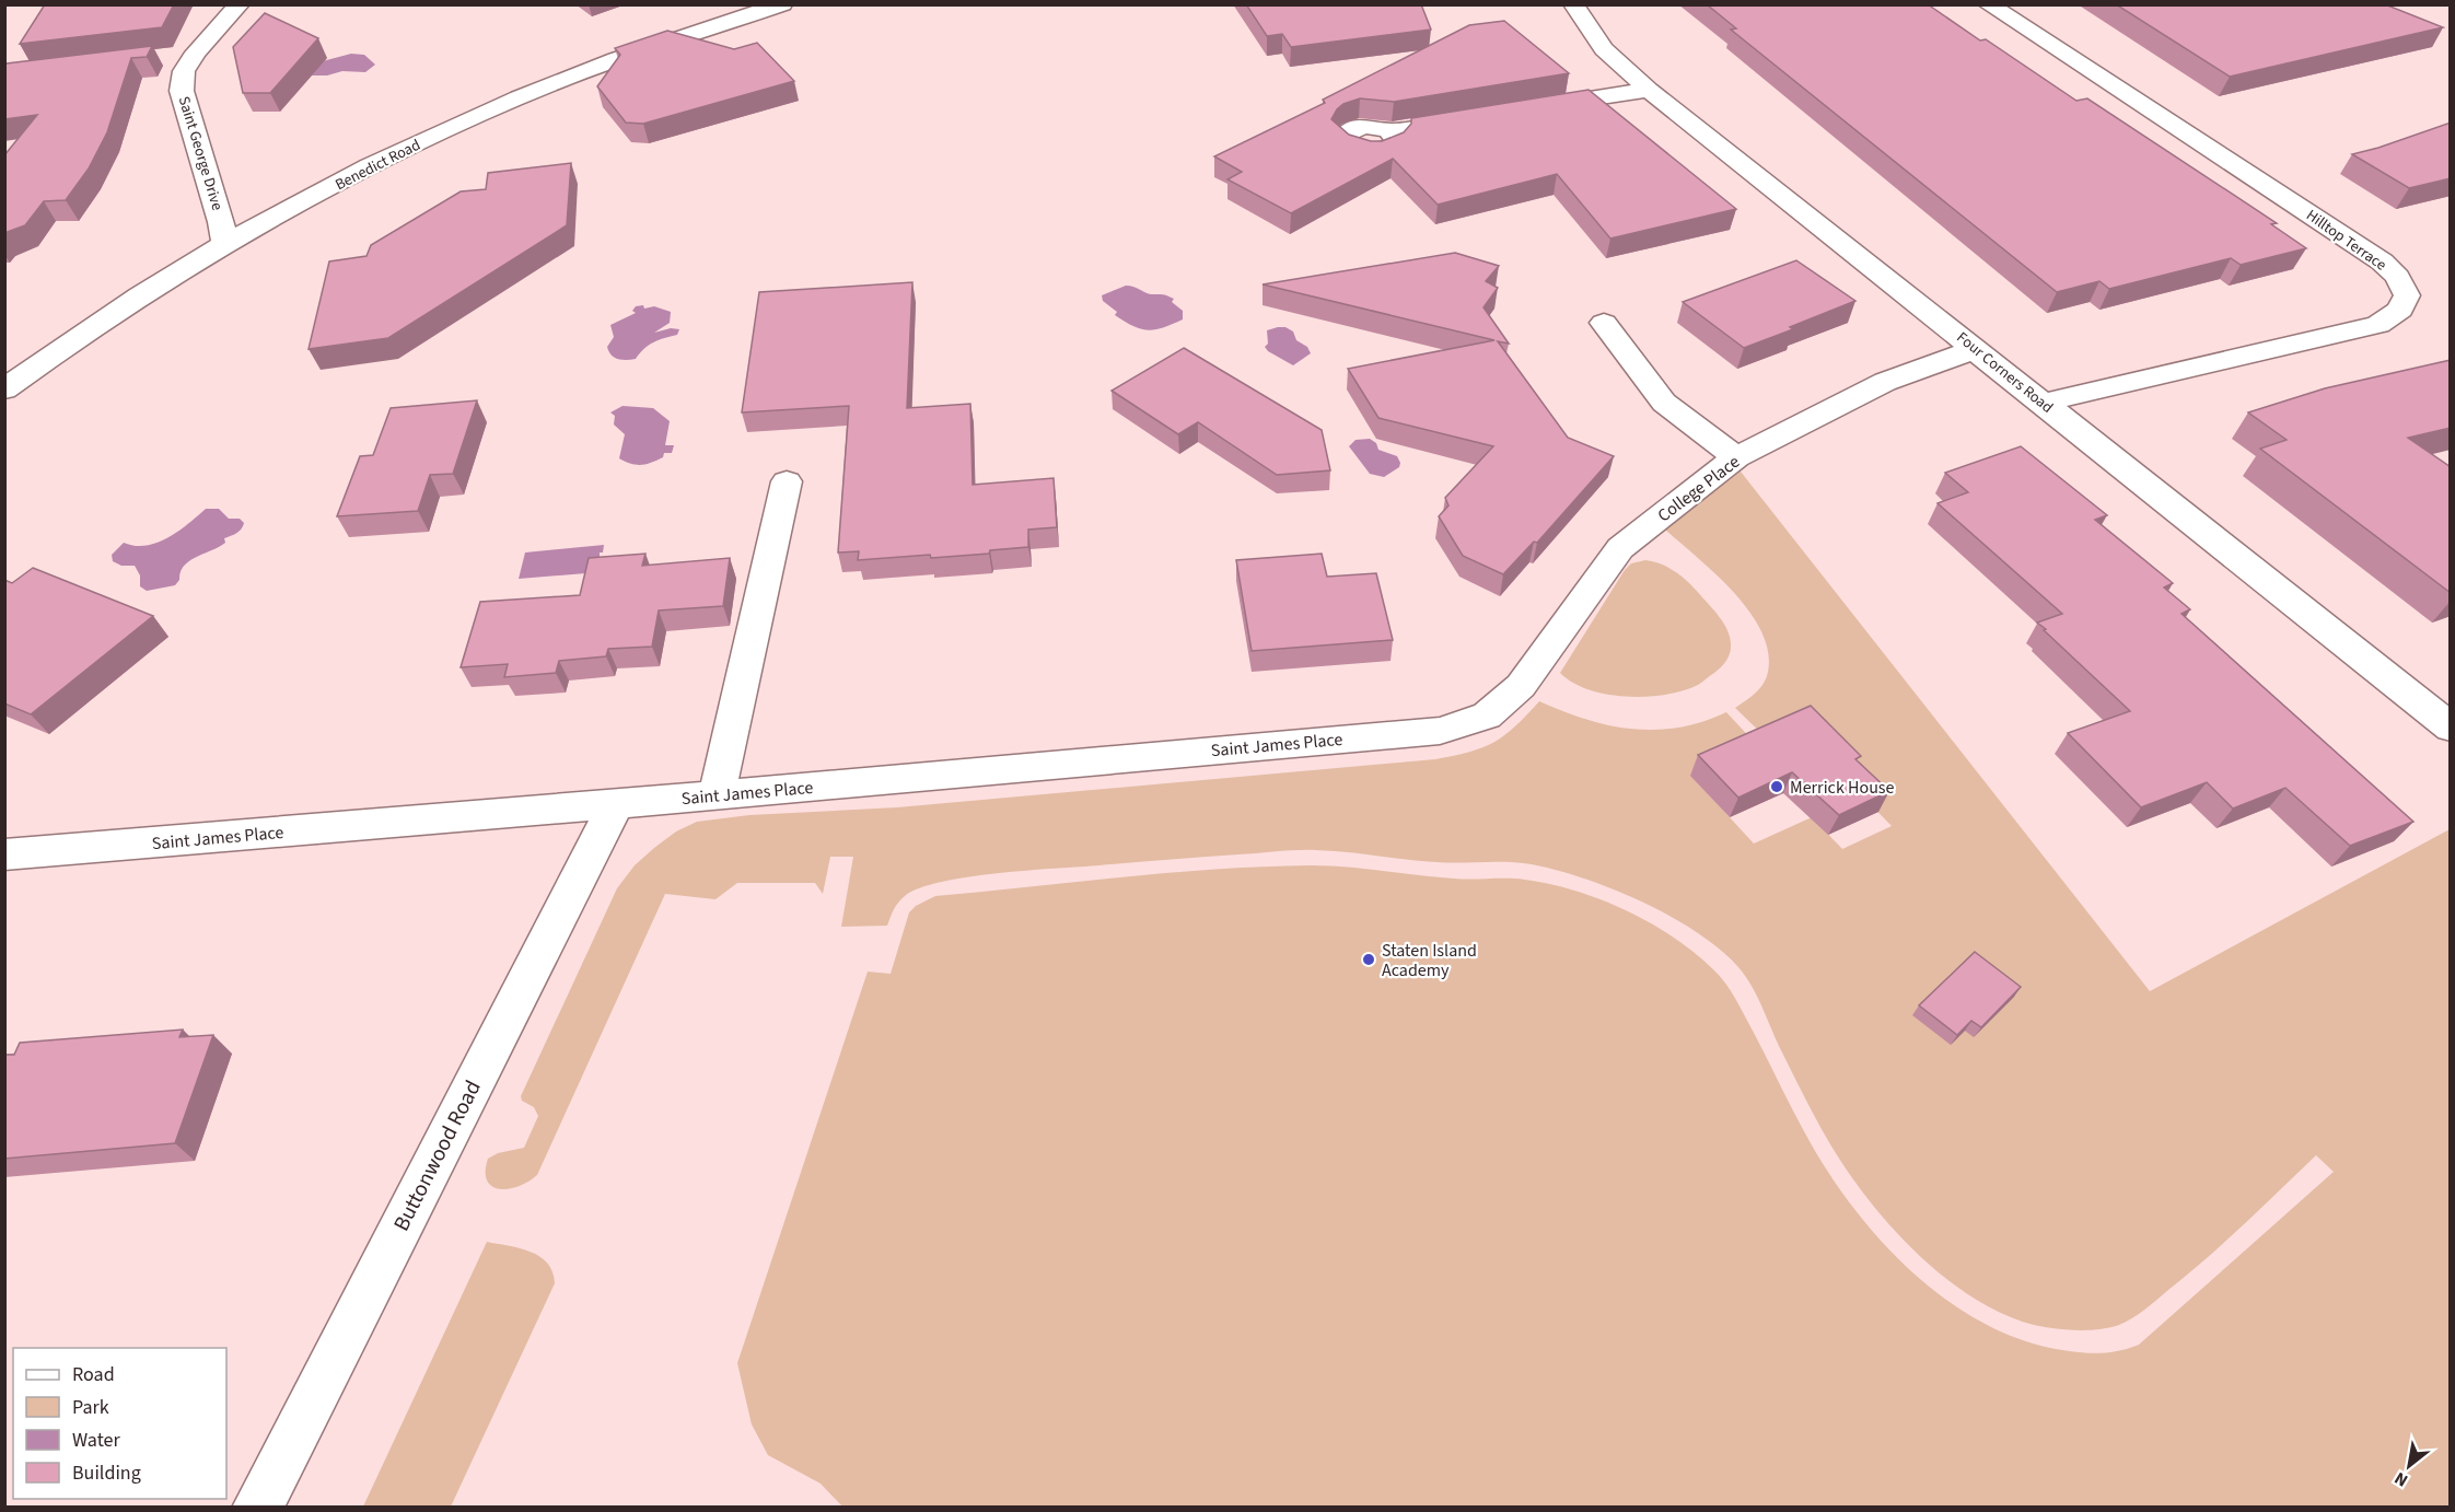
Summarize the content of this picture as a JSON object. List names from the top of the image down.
{
  "streets": {
    "street": [
      "Saint George Drive",
      "Benedict Road",
      "Hilltop Terrace",
      "Four Corners Road",
      "College Place",
      "Saint James Place",
      "Buttonwood Road"
    ]
  },
  "crossings": [
    ["Saint George Drive", "Benedict Road"],
    ["Hilltop Terrace", "Four Corners Road"],
    ["Four Corners Road", "College Place"],
    ["College Place", "Saint James Place"],
    ["Saint James Place", "Buttonwood Road"]
  ],
  "places": ["Merrick House", "Staten Island Academy"],
  "legend": [
    "Road",
    "Park",
    "Water",
    "Building"
  ],
  "north": "bottom left"
}
